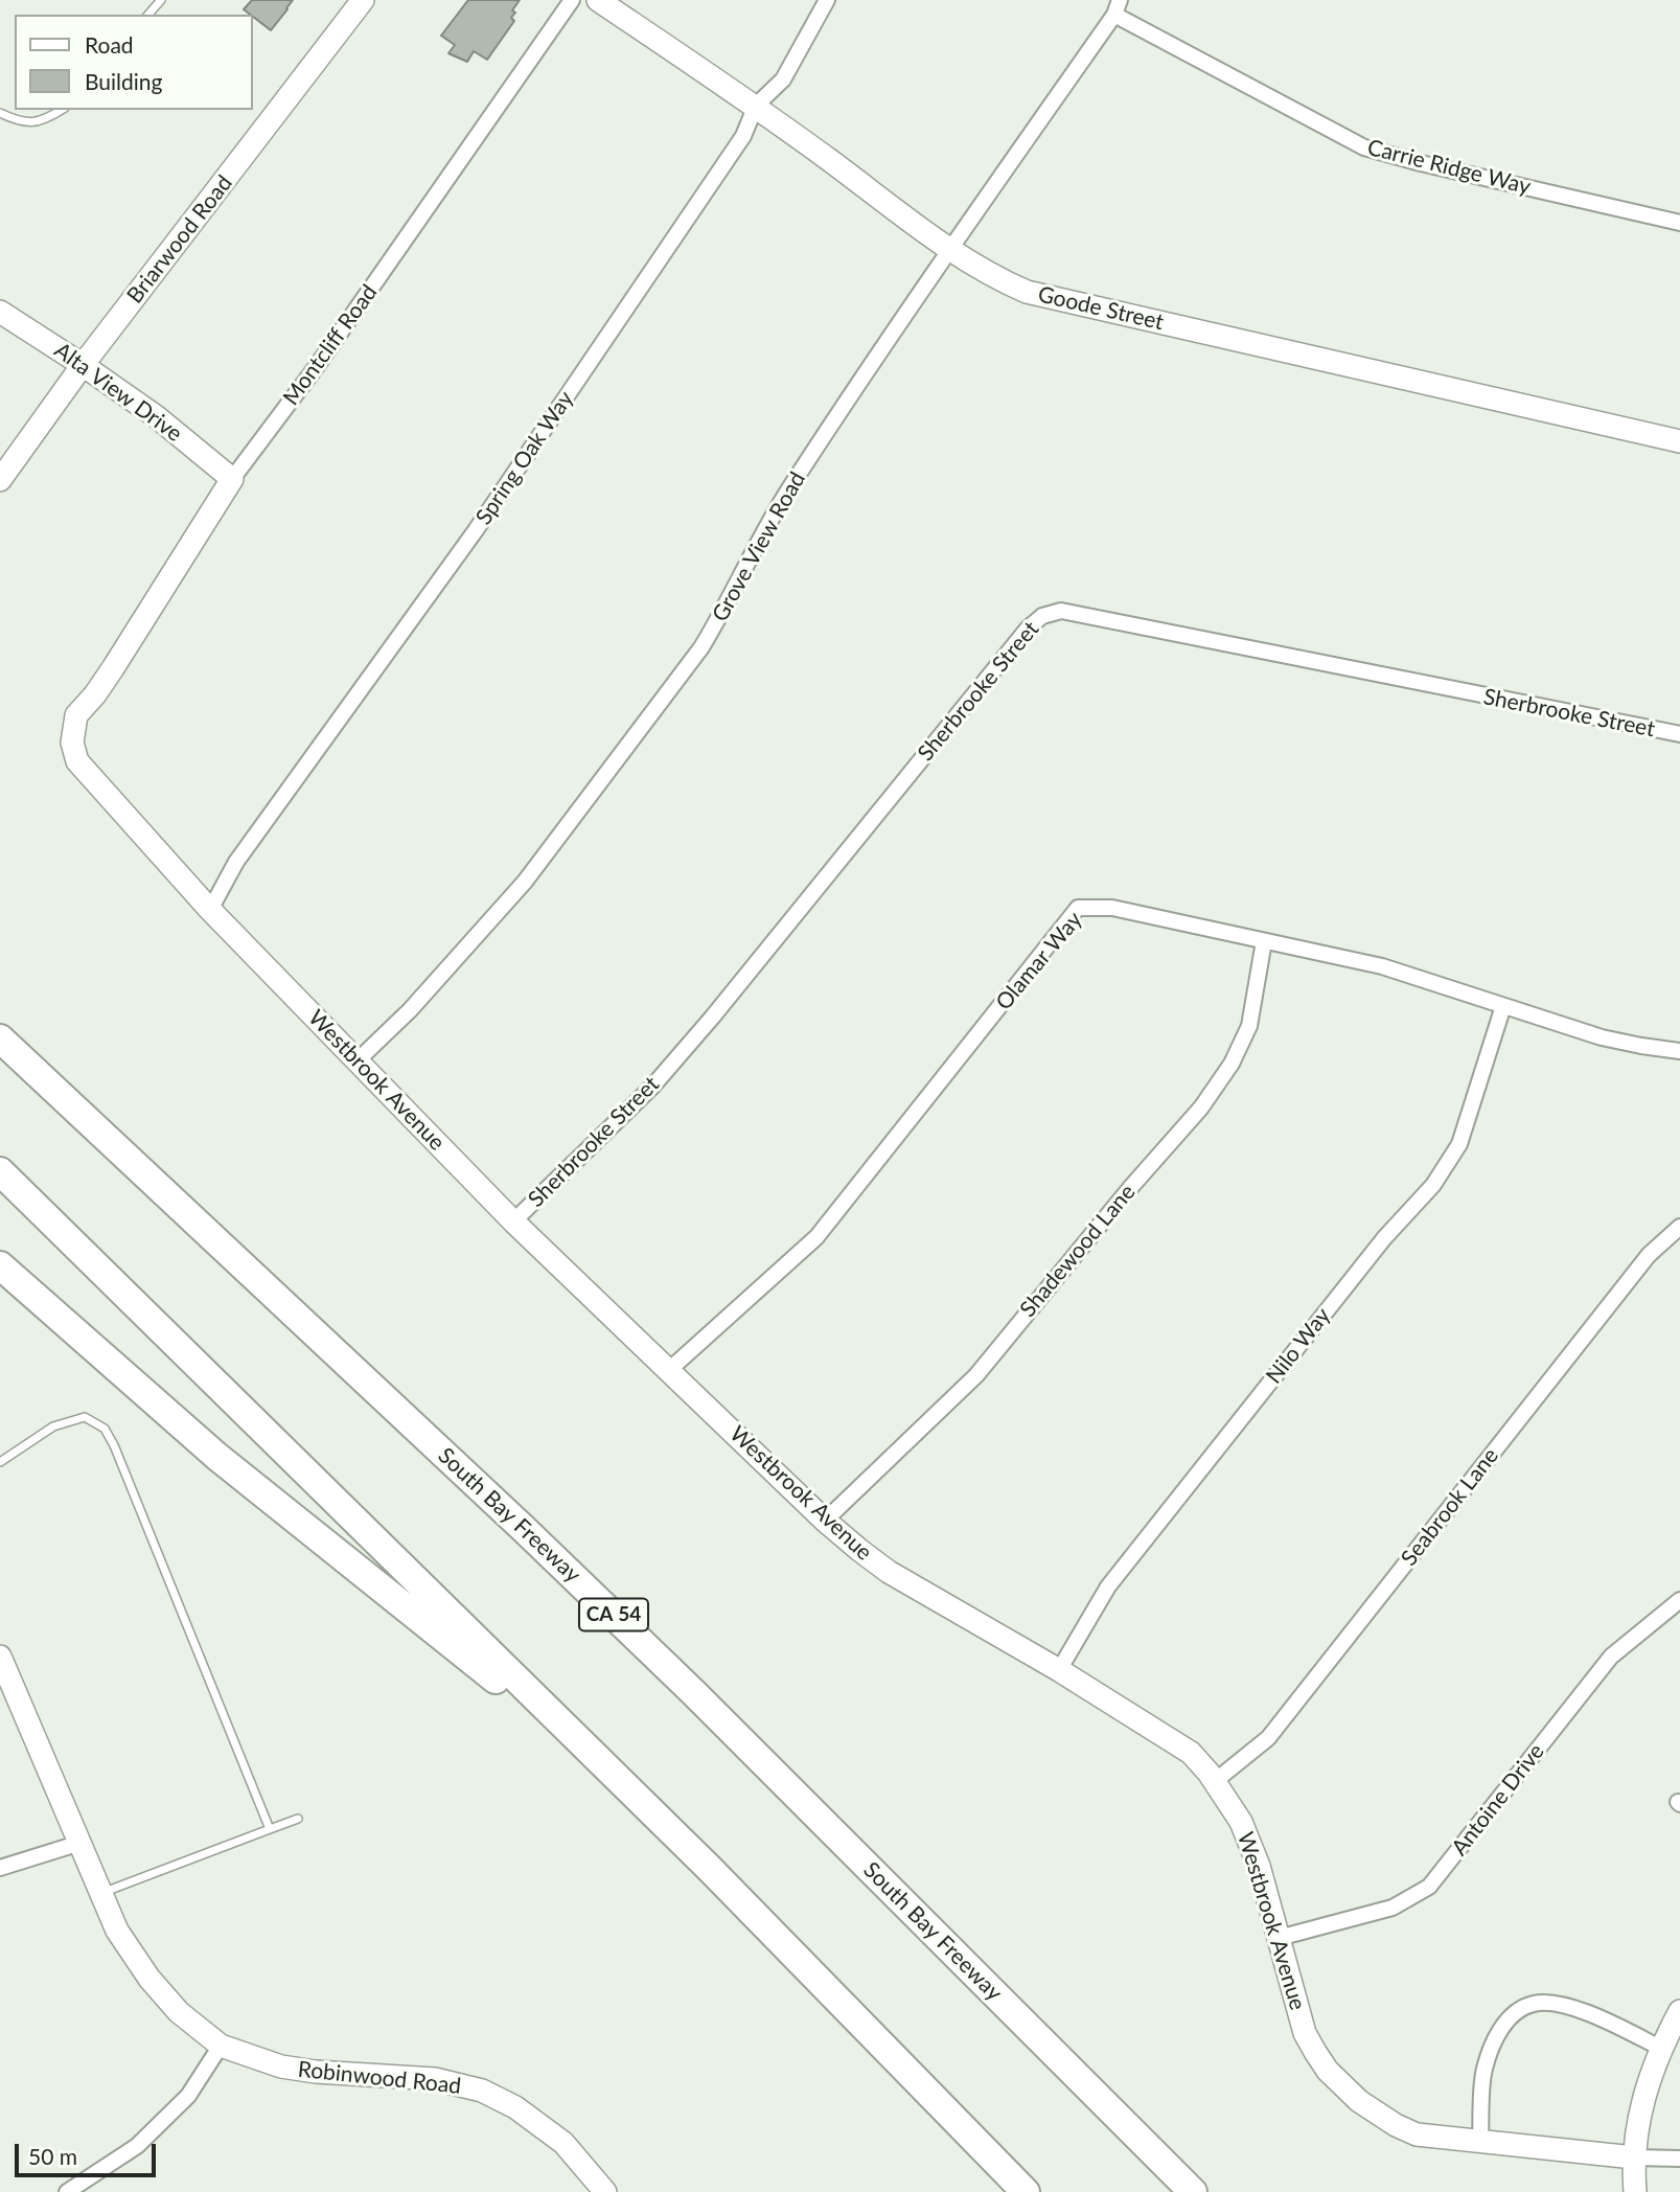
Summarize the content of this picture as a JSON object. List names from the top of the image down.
{
  "streets": {
    "highway": ["South Bay Freeway", "CA 54"],
    "street": [
      "Carrie Ridge Way",
      "Briarwood Road",
      "Goode Street",
      "Montcliff Road",
      "Alta View Drive",
      "Spring Oak Way",
      "Grove View Road",
      "Sherbrooke Street",
      "Olamar Way",
      "Westbrook Avenue",
      "Shadewood Lane",
      "Nilo Way",
      "Seabrook Lane",
      "Antoine Drive",
      "Robinwood Road"
    ]
  },
  "crossings": [
    ["Carrie Ridge Way", "Grove View Road"],
    ["Briarwood Road", "Alta View Drive"],
    ["Goode Street", "Spring Oak Way"],
    ["Goode Street", "Grove View Road"],
    ["Montcliff Road", "Alta View Drive"],
    ["Montcliff Road", "Westbrook Avenue"],
    ["Spring Oak Way", "Westbrook Avenue"],
    ["Grove View Road", "Westbrook Avenue"],
    ["Sherbrooke Street", "Westbrook Avenue"],
    ["Olamar Way", "Westbrook Avenue"],
    ["Olamar Way", "Shadewood Lane"],
    ["Olamar Way", "Nilo Way"],
    ["Westbrook Avenue", "Shadewood Lane"],
    ["Westbrook Avenue", "Nilo Way"],
    ["Westbrook Avenue", "Seabrook Lane"],
    ["Westbrook Avenue", "Antoine Drive"]
  ],
  "legend": ["Road", "Building"],
  "scale_bar": "50 m"
}
